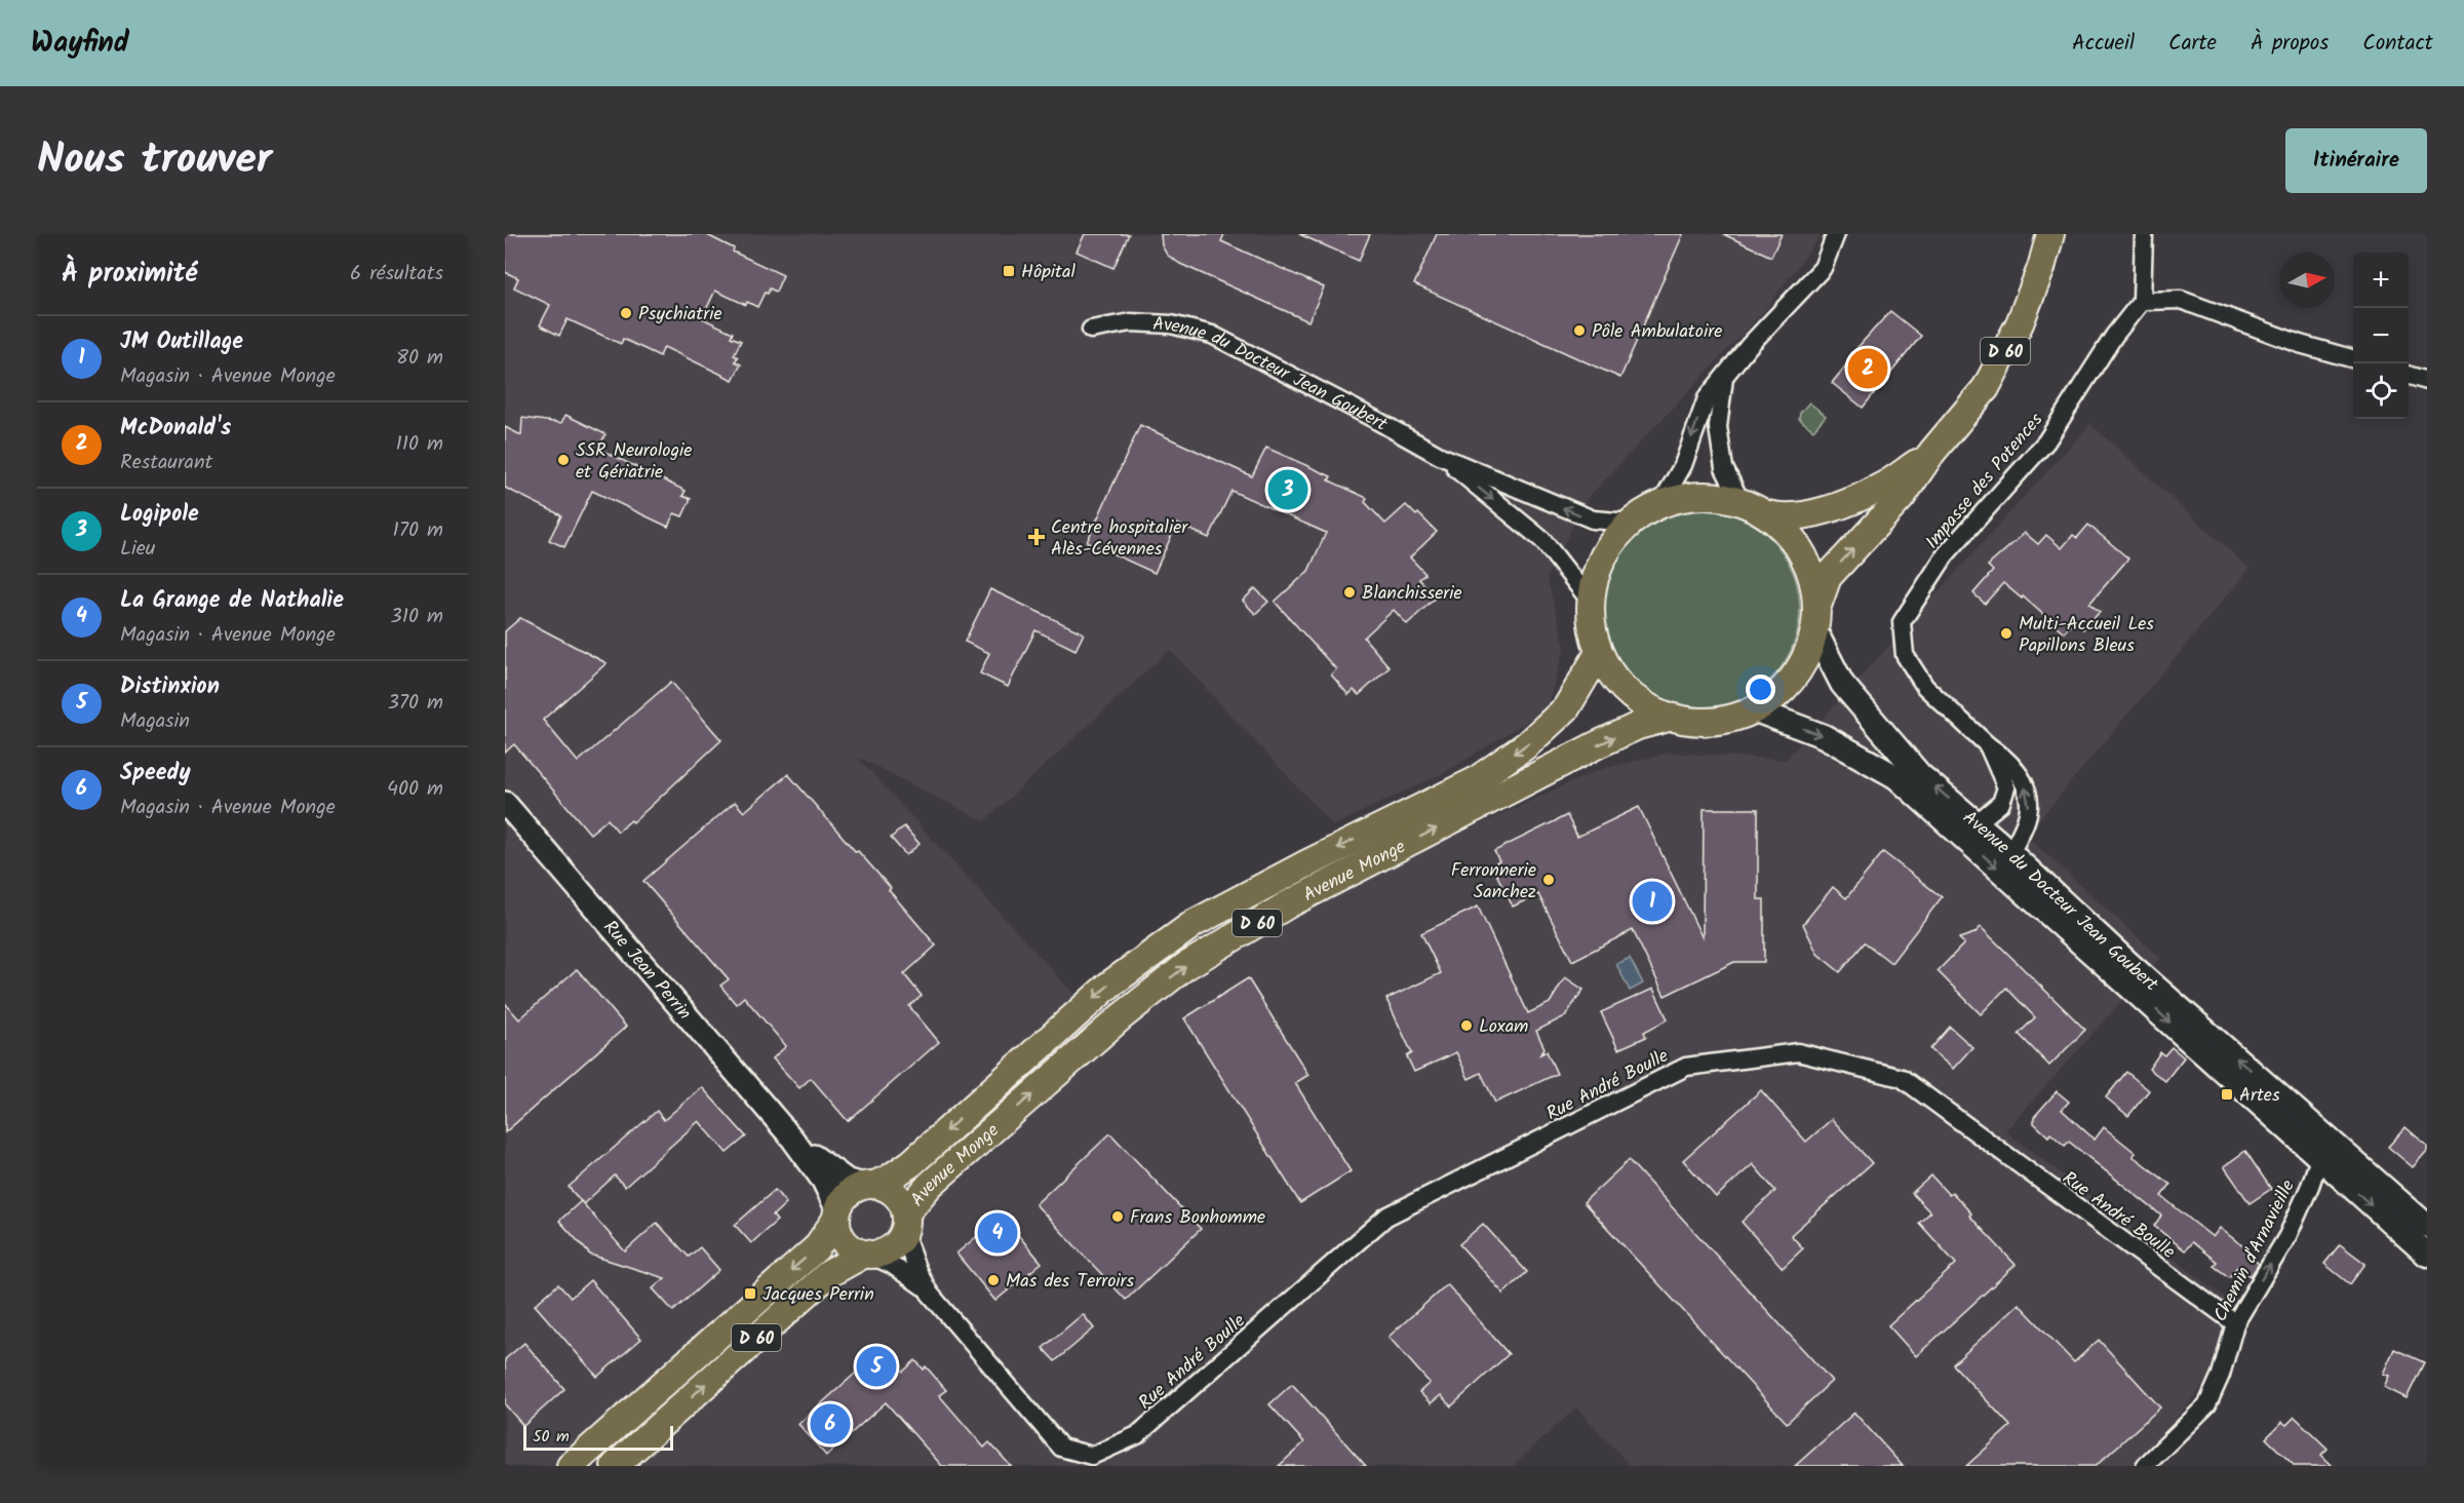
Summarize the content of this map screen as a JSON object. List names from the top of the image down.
{
  "streets": {
    "main road": ["D 60", "Avenue du Docteur Jean Goubert", "Avenue Monge"],
    "street": [
      "Impasse des Potences",
      "Rue Jean Perrin",
      "Rue André Boulle",
      "Chemin d'Arnavieille"
    ]
  },
  "crossings": [
    ["D 60", "Avenue du Docteur Jean Goubert"],
    ["D 60", "Avenue Monge"],
    ["D 60", "Rue Jean Perrin"],
    ["D 60", "Rue André Boulle"],
    ["Avenue du Docteur Jean Goubert", "Impasse des Potences"],
    ["Avenue du Docteur Jean Goubert", "Chemin d'Arnavieille"],
    ["Avenue Monge", "Rue Jean Perrin"],
    ["Avenue Monge", "Rue André Boulle"],
    ["Rue Jean Perrin", "Rue André Boulle"],
    ["Rue André Boulle", "Chemin d'Arnavieille"]
  ],
  "one_way": ["Chemin d'Arnavieille"],
  "places": {
    "transit": ["Hôpital", "Artes", "Jacques Perrin"],
    "other": [
      "Psychiatrie",
      "Pôle Ambulatoire",
      "SSR Neurologie et Gériatrie",
      "Blanchisserie",
      "Multi-Accueil Les Papillons Bleus",
      "Ferronnerie Sanchez",
      "Loxam",
      "Frans Bonhomme",
      "Mas des Terroirs"
    ],
    "health": ["Centre hospitalier Alès-Cévennes"]
  },
  "scale_bar": "50 m",
  "north": "right",
  "page": {
    "header": "Wayfind",
    "nav": [
      "Accueil",
      "Carte",
      "À propos",
      "Contact"
    ],
    "title": "Nous trouver",
    "buttons": "Itinéraire",
    "heading": ["À proximité", "6 résultats"],
    "map_buttons": ["+", "−"],
    "list": [
      {
        "mark": "1",
        "name": "JM Outillage",
        "note": "Magasin · Avenue Monge",
        "value": "80 m"
      },
      {
        "mark": "2",
        "name": "McDonald's",
        "note": "Restaurant",
        "value": "110 m"
      },
      {
        "mark": "3",
        "name": "Logipole",
        "note": "Lieu",
        "value": "170 m"
      },
      {
        "mark": "4",
        "name": "La Grange de Nathalie",
        "note": "Magasin · Avenue Monge",
        "value": "310 m"
      },
      {
        "mark": "5",
        "name": "Distinxion",
        "note": "Magasin",
        "value": "370 m"
      },
      {
        "mark": "6",
        "name": "Speedy",
        "note": "Magasin · Avenue Monge",
        "value": "400 m"
      }
    ],
    "pins": [
      "2",
      "3",
      "1",
      "4",
      "5",
      "6"
    ],
    "scale": "50 m"
  }
}
